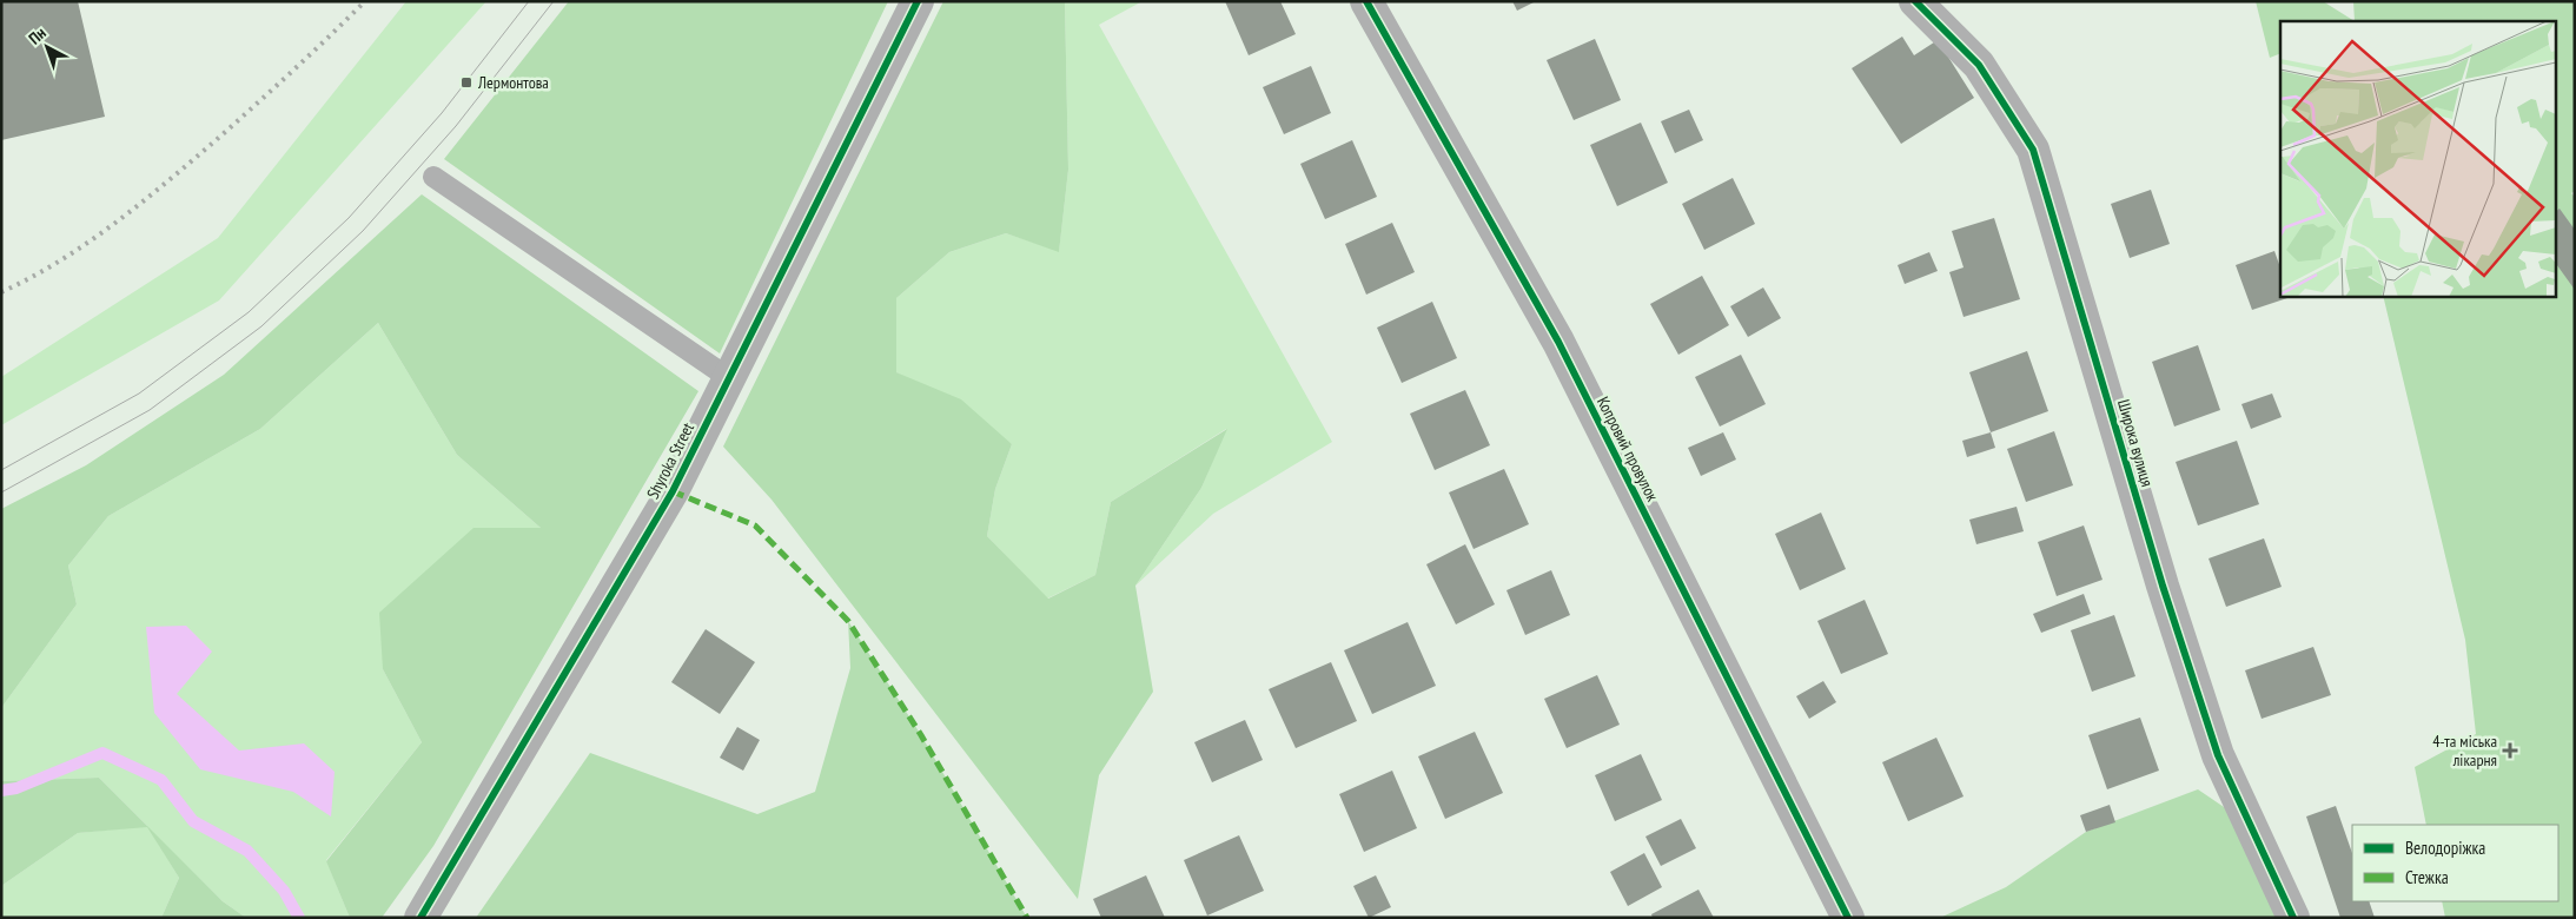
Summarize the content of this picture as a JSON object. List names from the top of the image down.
{
  "streets": {
    "street": ["Широка вулиця", "Копровий провулок", "Shyroka Street"]
  },
  "places": {
    "transit": ["Лермонтова"],
    "health": ["4-та міська лікарня"]
  },
  "legend": ["Велодоріжка", "Стежка"],
  "north": "top left"
}
